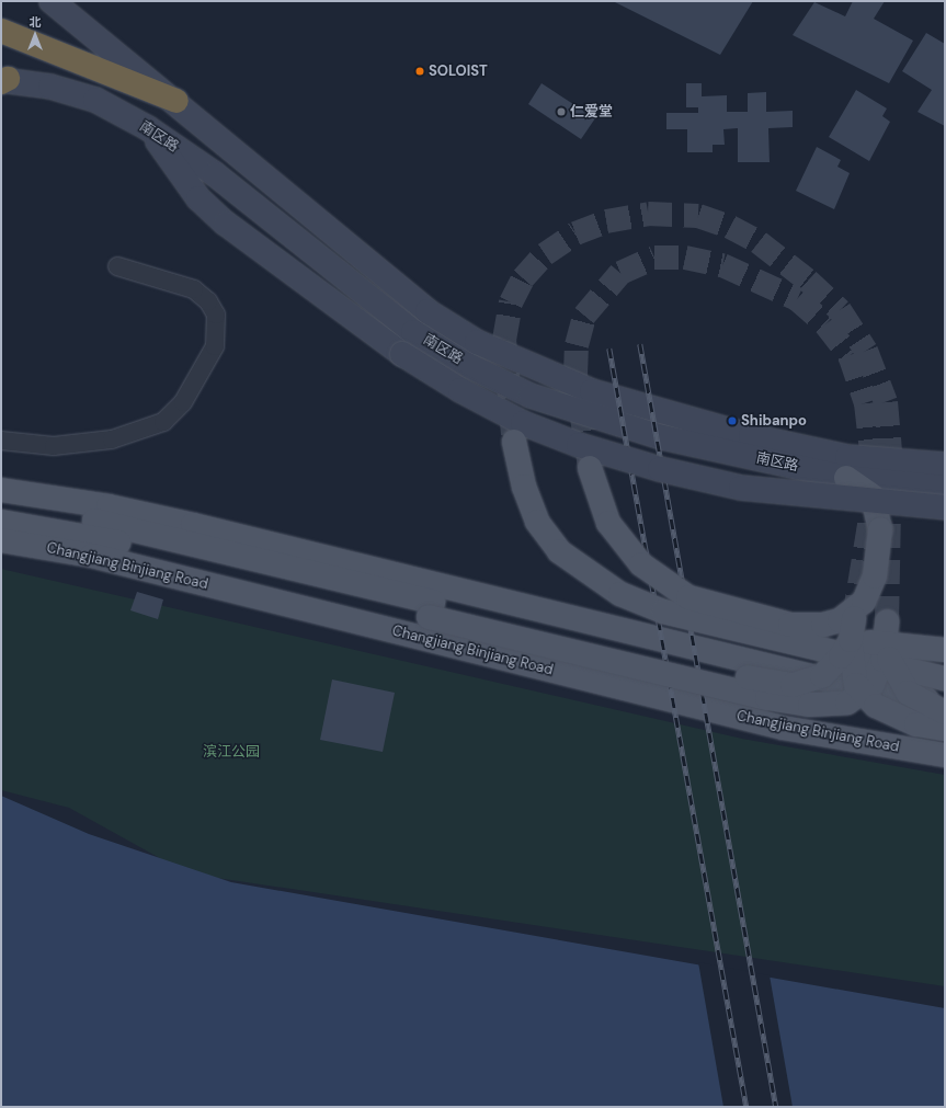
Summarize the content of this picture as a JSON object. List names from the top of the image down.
{
  "streets": {
    "main road": ["南区路", "Changjiang Binjiang Road"]
  },
  "parks": ["滨江公园"],
  "places": ["SOLOIST", "仁爱堂", "Shibanpo"],
  "north": "top"
}
